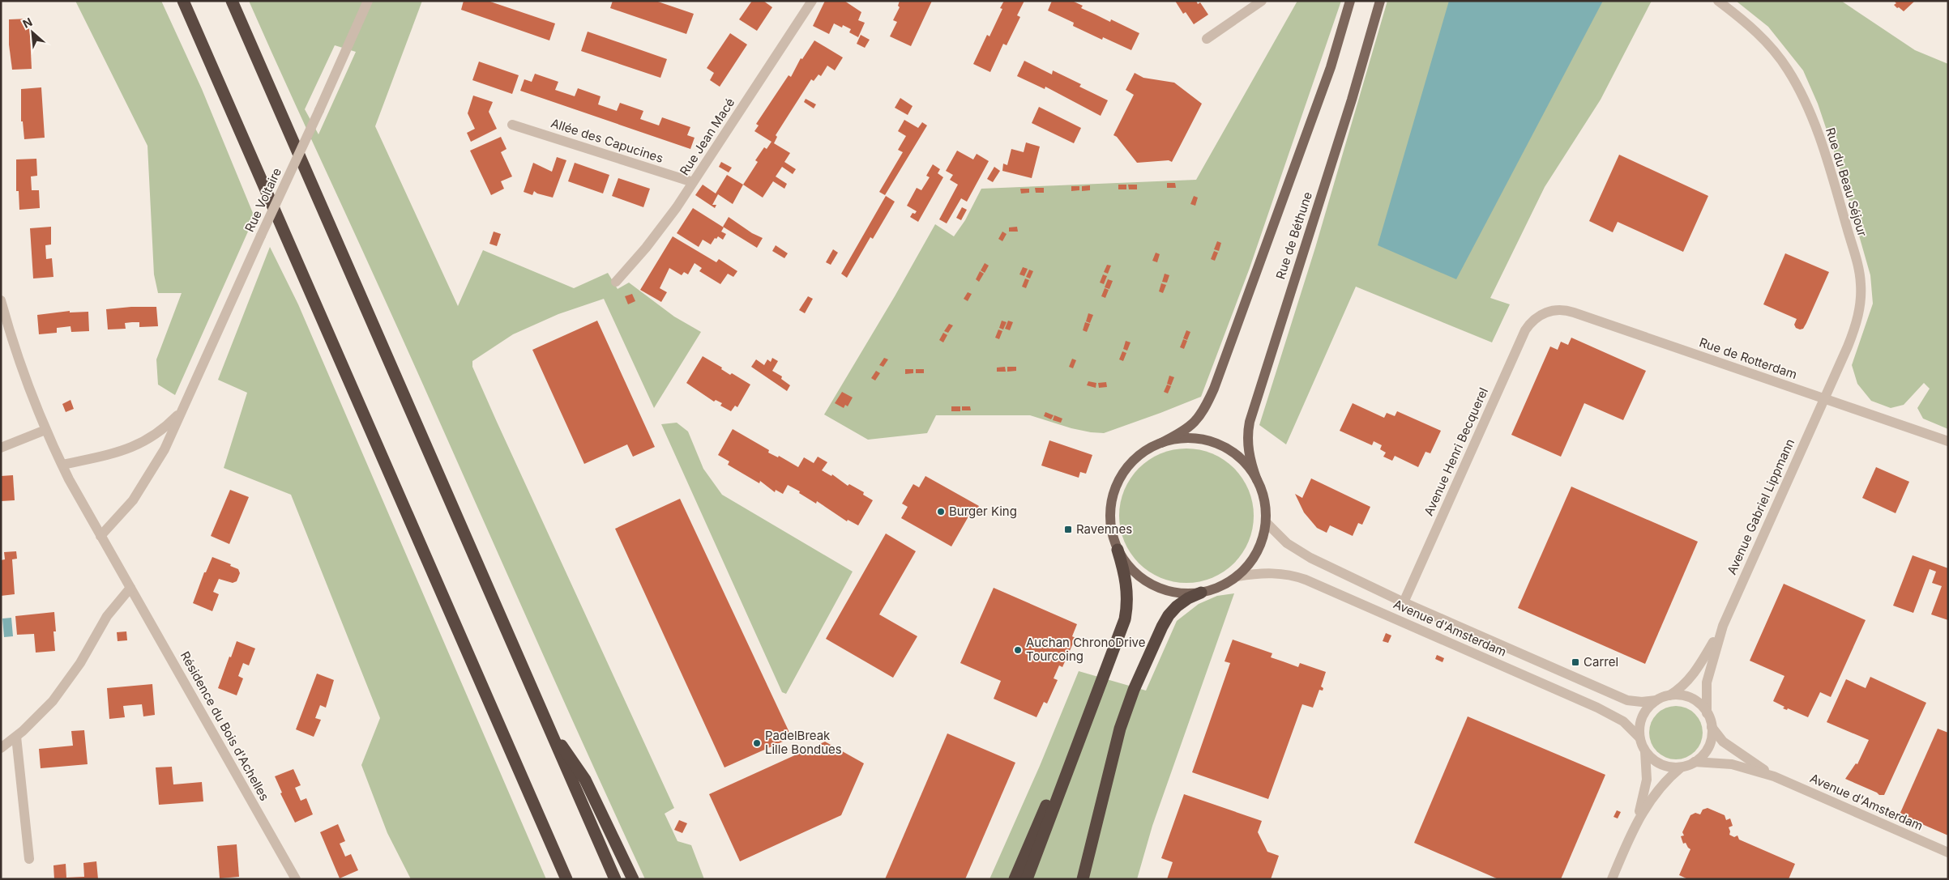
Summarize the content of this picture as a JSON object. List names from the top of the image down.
{
  "streets": {
    "main road": ["Rue de Béthune"],
    "street": [
      "Rue Jean Macé",
      "Allée des Capucines",
      "Rue du Beau Séjour",
      "Rue Voltaire",
      "Rue de Rotterdam",
      "Avenue Henri Becquerel",
      "Avenue Gabriel Lippmann",
      "Avenue d'Amsterdam",
      "Résidence du Bois d'Achelles"
    ]
  },
  "crossings": [
    ["Rue Jean Macé", "Allée des Capucines"],
    ["Rue du Beau Séjour", "Rue de Rotterdam"],
    ["Rue du Beau Séjour", "Avenue Gabriel Lippmann"],
    ["Rue Voltaire", "Résidence du Bois d'Achelles"],
    ["Rue de Béthune", "Avenue d'Amsterdam"],
    ["Rue de Rotterdam", "Avenue Henri Becquerel"],
    ["Rue de Rotterdam", "Avenue Gabriel Lippmann"],
    ["Avenue Henri Becquerel", "Avenue d'Amsterdam"],
    ["Avenue Gabriel Lippmann", "Avenue d'Amsterdam"]
  ],
  "places": {
    "other": ["Burger King", "Auchan ChronoDrive Tourcoing", "PadelBreak Lille Bondues"],
    "transit": ["Ravennes", "Carrel"]
  },
  "north": "top left"
}
